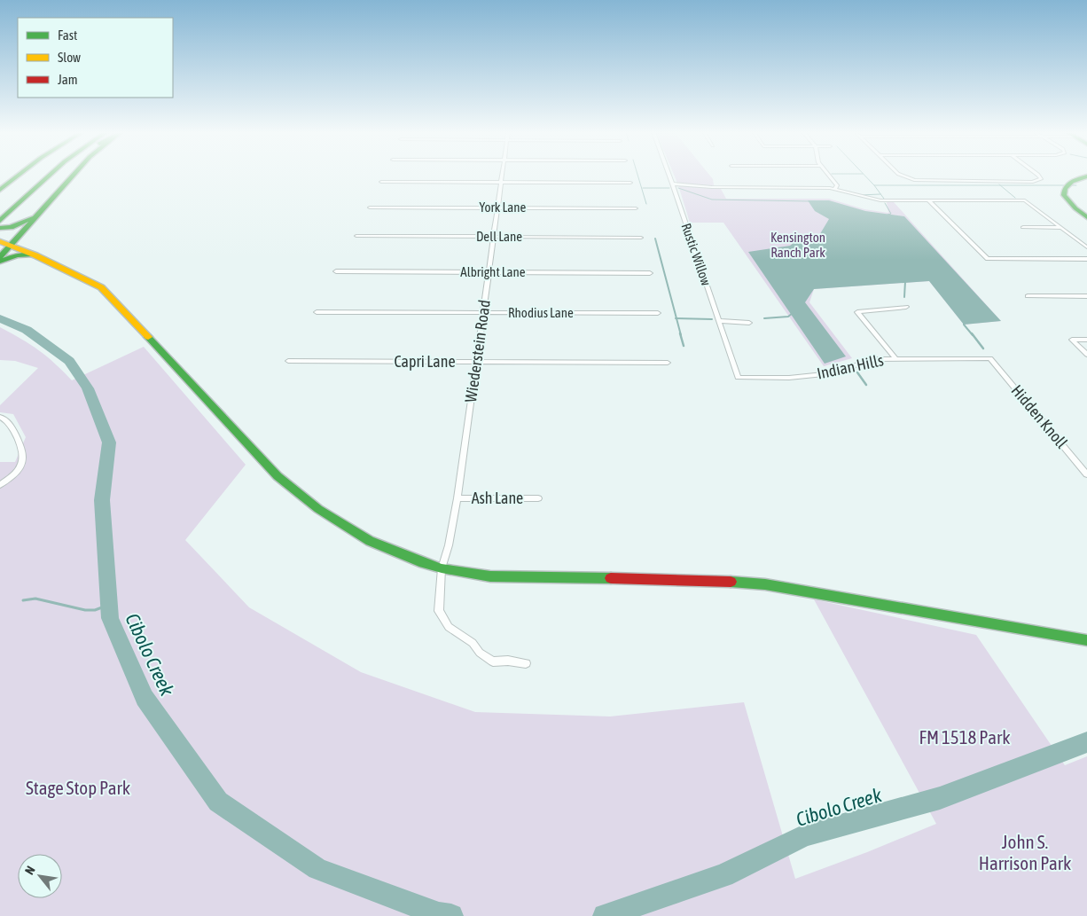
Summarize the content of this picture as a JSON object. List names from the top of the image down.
{
  "streets": {
    "street": [
      "York Lane",
      "Dell Lane",
      "Rustic Willow",
      "Albright Lane",
      "Rhodius Lane",
      "Wiederstein Road",
      "Capri Lane",
      "Indian Hills",
      "Hidden Knoll",
      "Ash Lane"
    ]
  },
  "crossings": [
    ["York Lane", "Wiederstein Road"],
    ["Dell Lane", "Wiederstein Road"],
    ["Rustic Willow", "Indian Hills"],
    ["Albright Lane", "Wiederstein Road"],
    ["Rhodius Lane", "Wiederstein Road"],
    ["Wiederstein Road", "Capri Lane"],
    ["Wiederstein Road", "Ash Lane"],
    ["Indian Hills", "Hidden Knoll"]
  ],
  "water": ["Cibolo Creek"],
  "parks": [
    "Kensington Ranch Park",
    "FM 1518 Park",
    "Stage Stop Park",
    "John S. Harrison Park"
  ],
  "legend": ["Fast", "Slow", "Jam"],
  "north": "top left"
}
